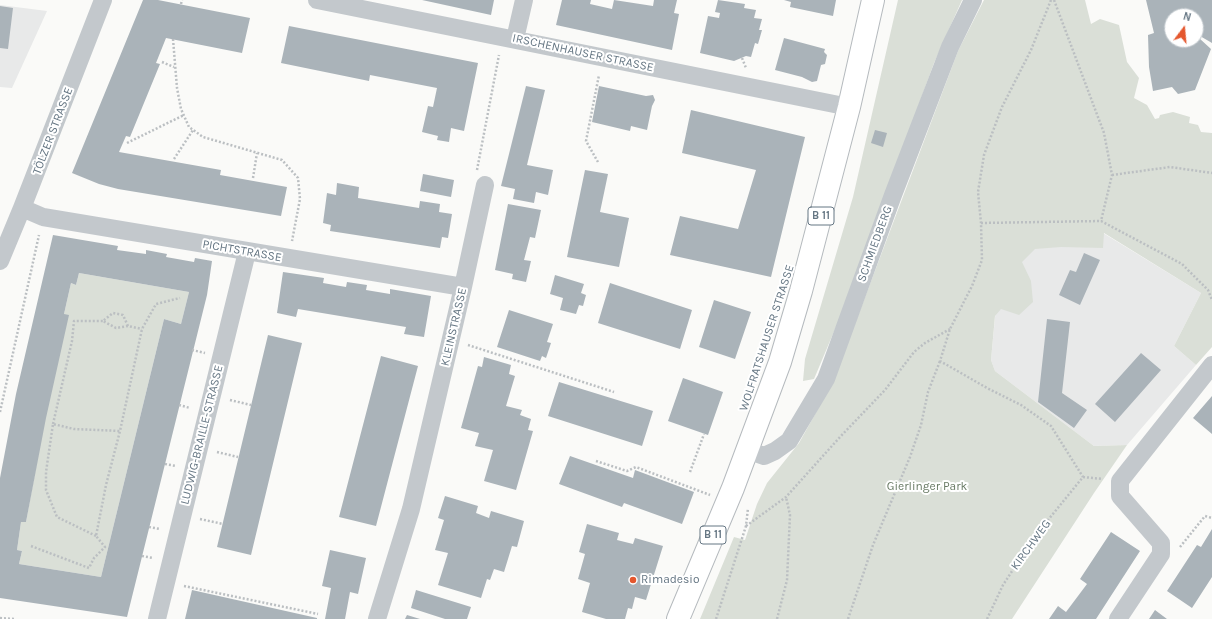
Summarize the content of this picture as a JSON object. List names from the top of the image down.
{
  "streets": {
    "main road": ["B 11", "WOLFRATSHAUSER STRASSE"],
    "street": [
      "IRSCHENHAUSER STRASSE",
      "TÖLZER STRASSE",
      "SCHMIEDBERG",
      "PICHTSTRASSE",
      "KLEINSTRASSE",
      "LUDWIG-BRAILLE-STRASSE"
    ],
    "path": ["KIRCHWEG"]
  },
  "crossings": [
    ["IRSCHENHAUSER STRASSE", "WOLFRATSHAUSER STRASSE"],
    ["TÖLZER STRASSE", "PICHTSTRASSE"],
    ["SCHMIEDBERG", "WOLFRATSHAUSER STRASSE"],
    ["PICHTSTRASSE", "KLEINSTRASSE"],
    ["PICHTSTRASSE", "LUDWIG-BRAILLE-STRASSE"]
  ],
  "parks": ["Gierlinger Park"],
  "places": ["Rimadesio"],
  "north": "top"
}
